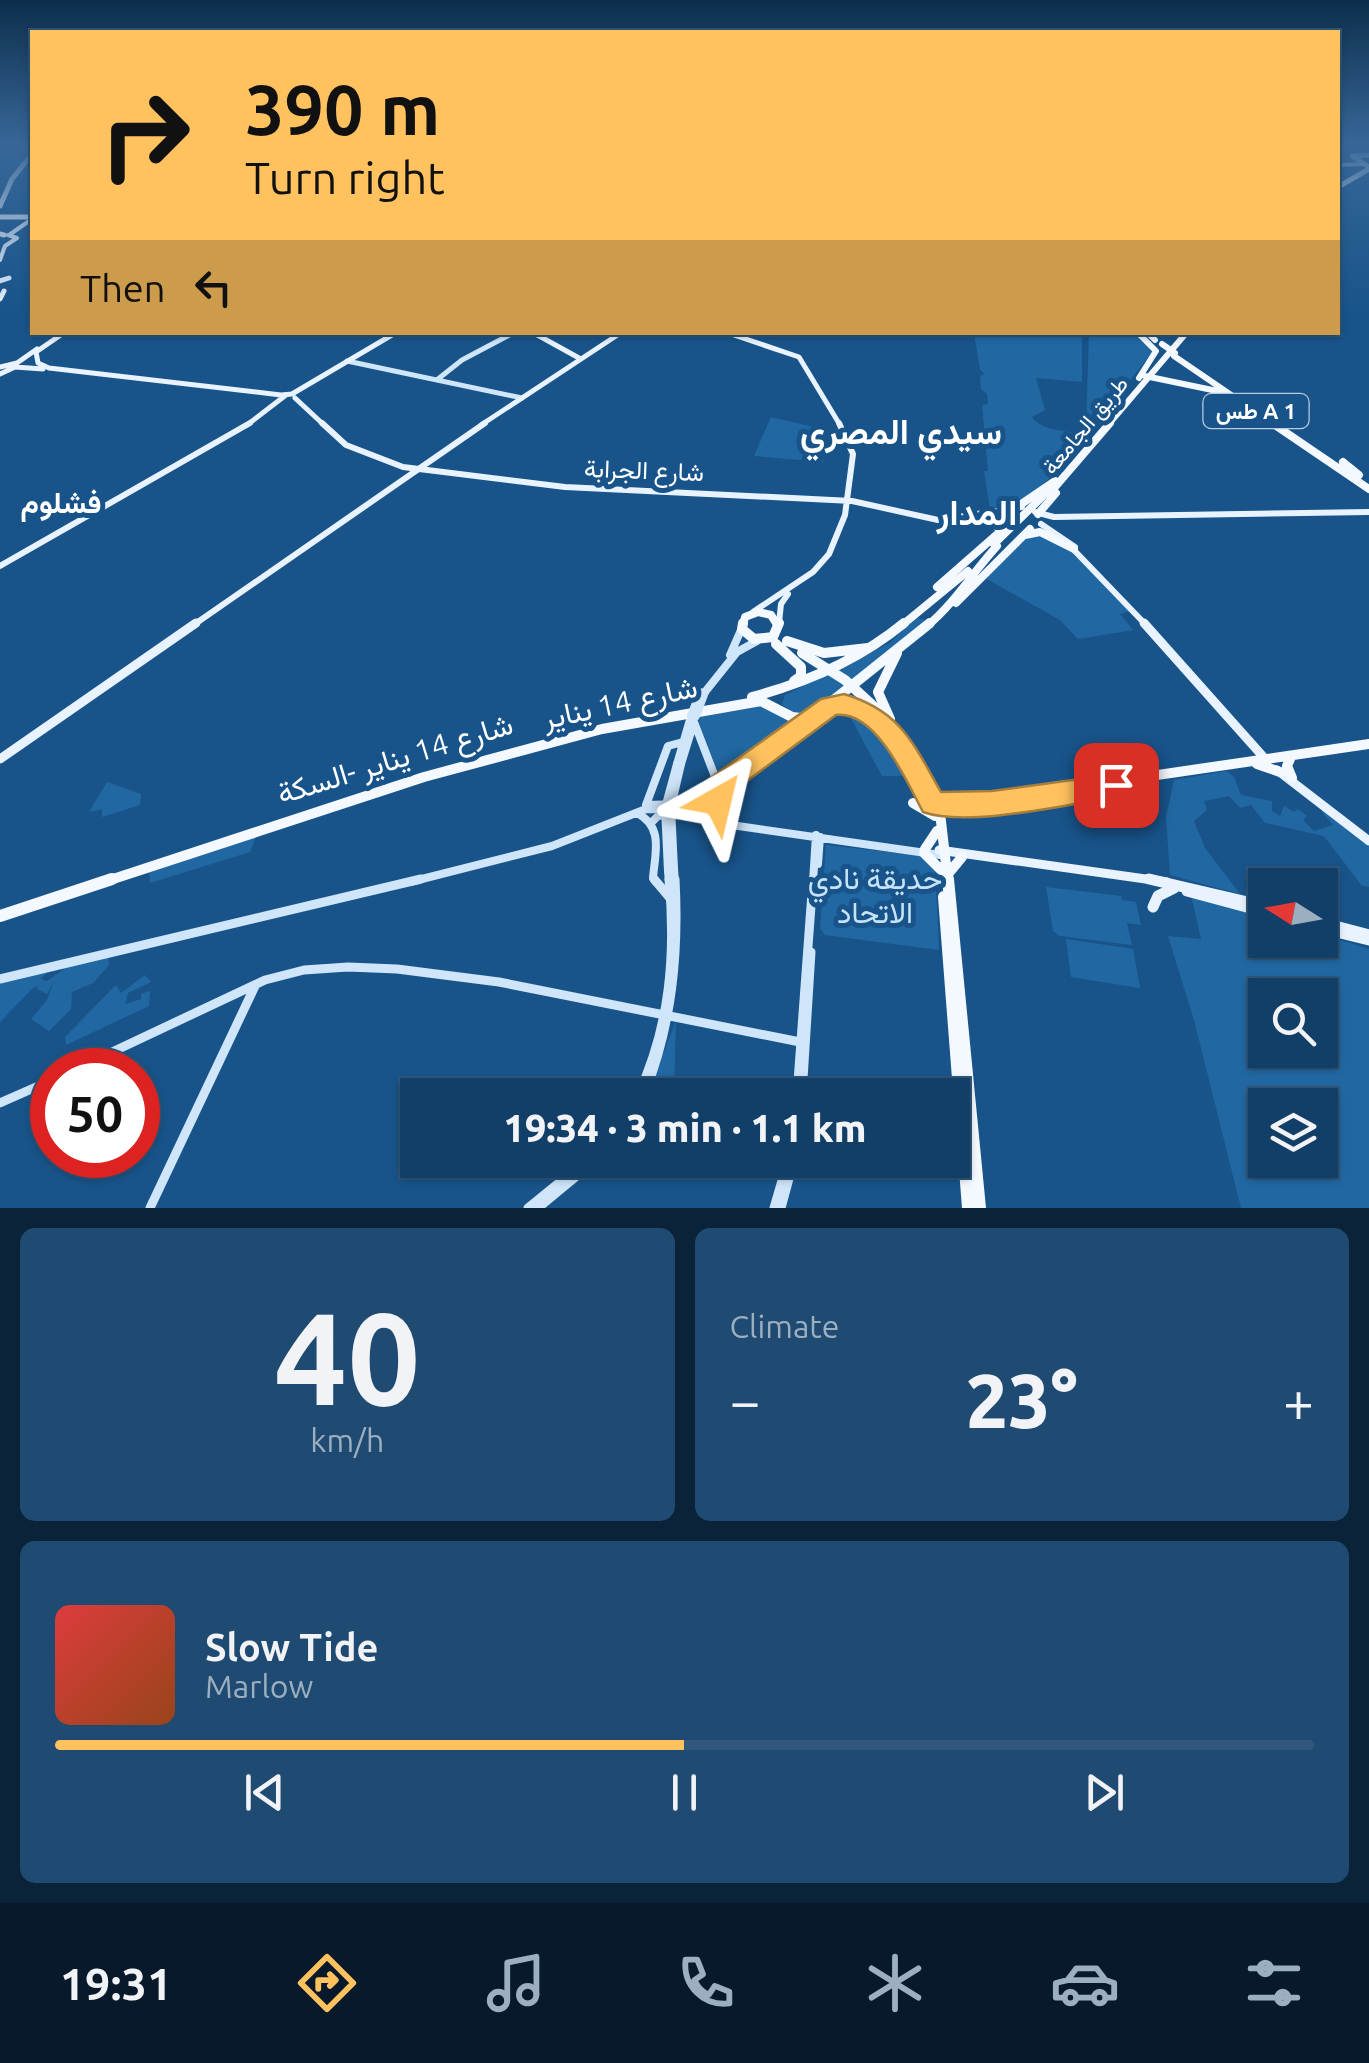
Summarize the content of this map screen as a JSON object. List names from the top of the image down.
{
  "streets": {
    "highway": [
      "طس A 1",
      "طريق الجامعة",
      "شارع 14 يناير",
      "شارع 14 يناير -السكة"
    ],
    "main road": ["شارع الجرابة"]
  },
  "crossings": [
    ["شارع 14 يناير", "شارع 14 يناير -السكة"]
  ],
  "districts": ["سيدي المصري", "فشلوم", "المدار"],
  "parks": ["حديقة نادي الاتحاد"],
  "north": "left",
  "page": {
    "turn": ["390 m", "Turn right"],
    "then": "Then",
    "limit": "50",
    "trip": "19:34 · 3 min · 1.1 km",
    "tile": [
      ["40", "km/h"],
      "Climate"
    ],
    "heat": ["−", "23°", "+"],
    "song": ["Slow Tide", "Marlow"],
    "tabs": "19:31"
  }
}
